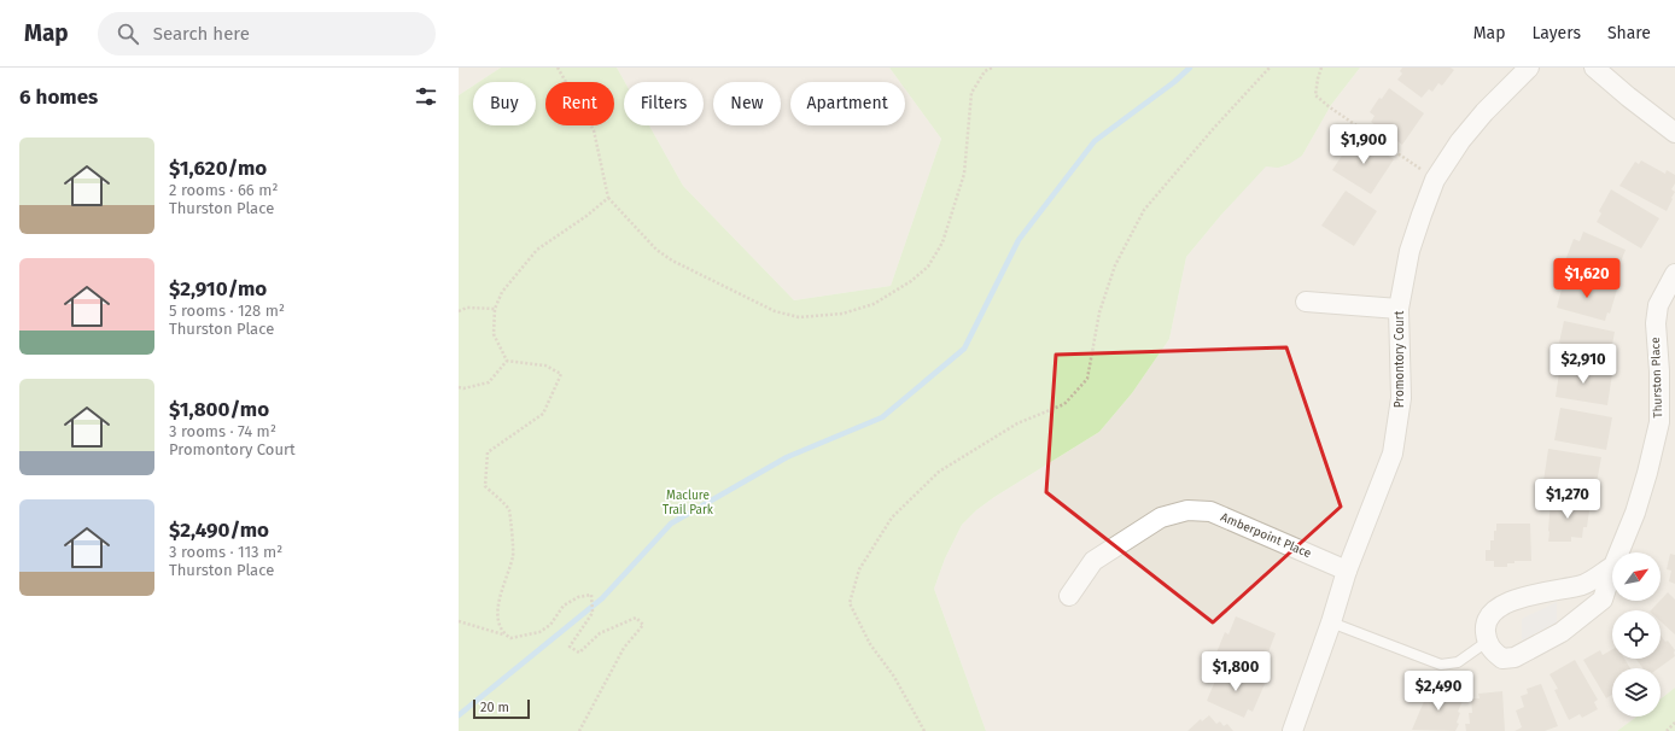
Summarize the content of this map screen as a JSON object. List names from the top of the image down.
{
  "streets": {
    "street": ["Promontory Court", "Thurston Place", "Amberpoint Place"]
  },
  "crossings": [
    ["Promontory Court", "Amberpoint Place"]
  ],
  "parks": ["Maclure Trail Park"],
  "scale_bar": "20 m",
  "north": "top right",
  "page": {
    "header": "Map",
    "search": "Search here",
    "nav": ["Map", "Layers", "Share"],
    "heading": "6 homes",
    "chip": [
      "Buy",
      "Rent",
      "Filters",
      "New",
      "Apartment"
    ],
    "price": [
      "$1,900",
      "$1,620",
      "$2,910",
      "$1,270",
      "$1,800",
      "$2,490"
    ],
    "list": [
      {
        "name": "$1,620/mo",
        "note": "2 rooms · 66 m² · Thurston Place"
      },
      {
        "name": "$2,910/mo",
        "note": "5 rooms · 128 m² · Thurston Place"
      },
      {
        "name": "$1,800/mo",
        "note": "3 rooms · 74 m² · Promontory Court"
      },
      {
        "name": "$2,490/mo",
        "note": "3 rooms · 113 m² · Thurston Place"
      }
    ],
    "scale": "20 m"
  }
}
